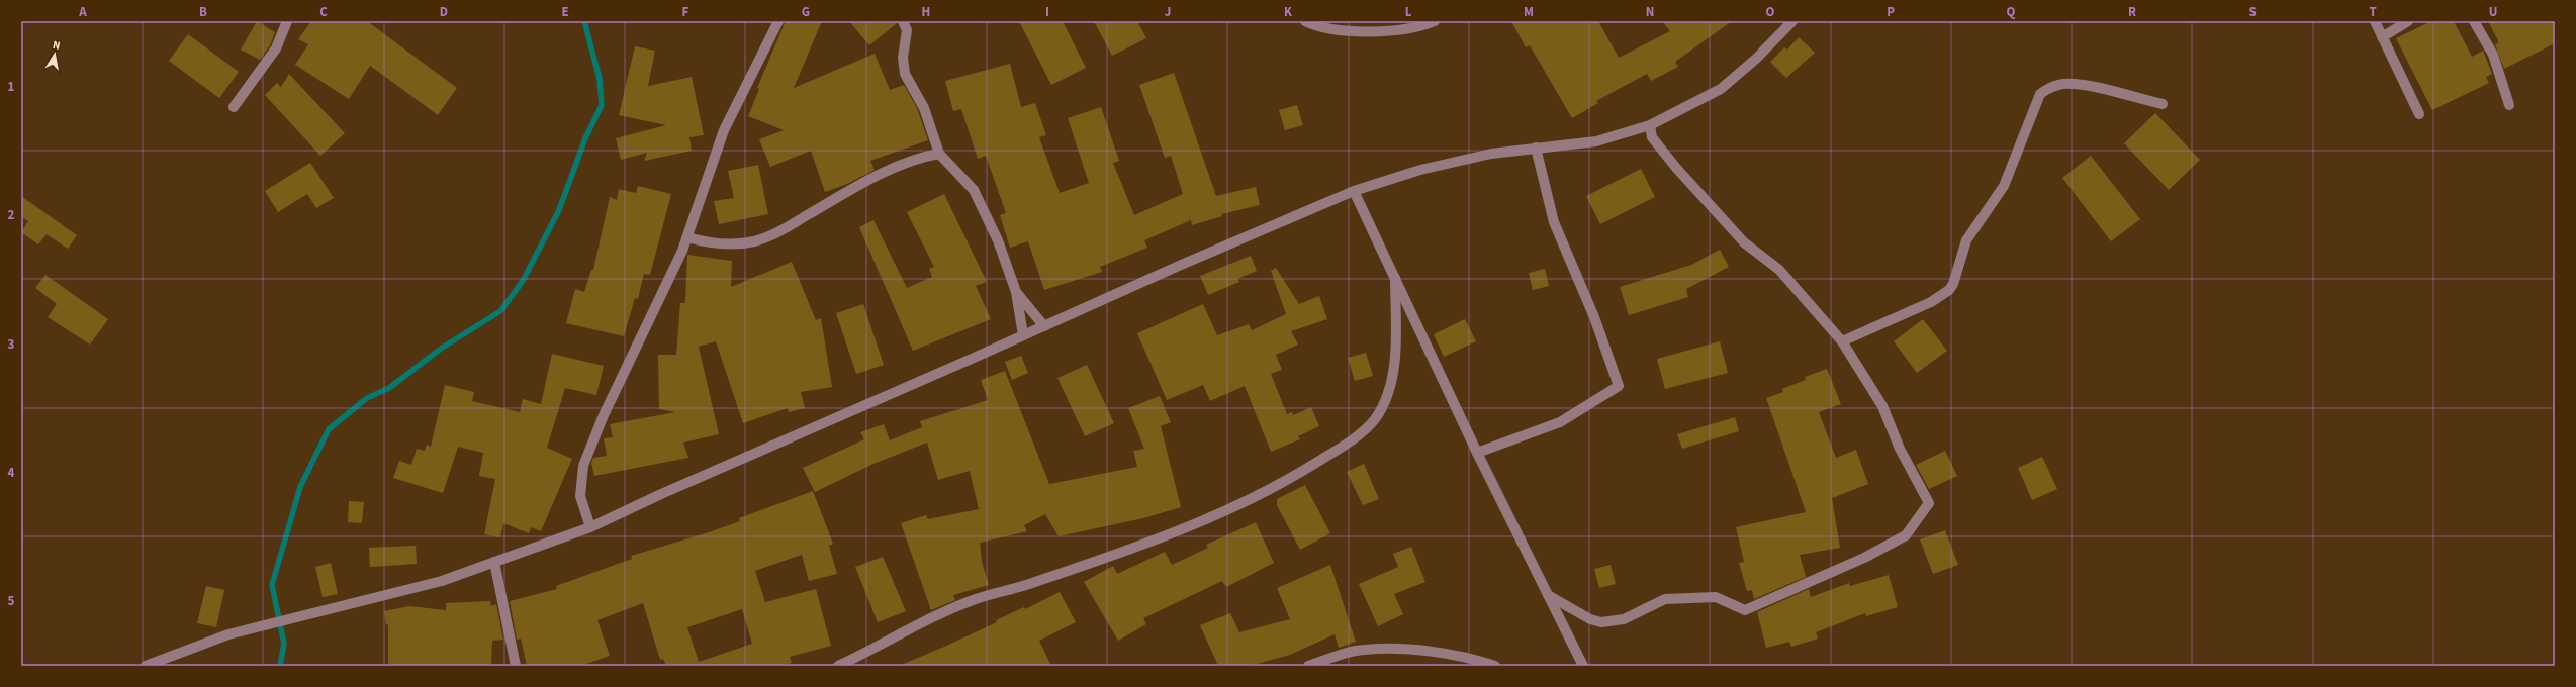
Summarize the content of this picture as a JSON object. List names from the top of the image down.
{
  "north": "top",
  "grid": {
    "columns": [
      "A",
      "B",
      "C",
      "D",
      "E",
      "F",
      "G",
      "H",
      "I",
      "J",
      "K",
      "L",
      "M",
      "N",
      "O",
      "P",
      "Q",
      "R",
      "S",
      "T",
      "U"
    ],
    "rows": [
      "1",
      "2",
      "3",
      "4",
      "5"
    ]
  }
}
